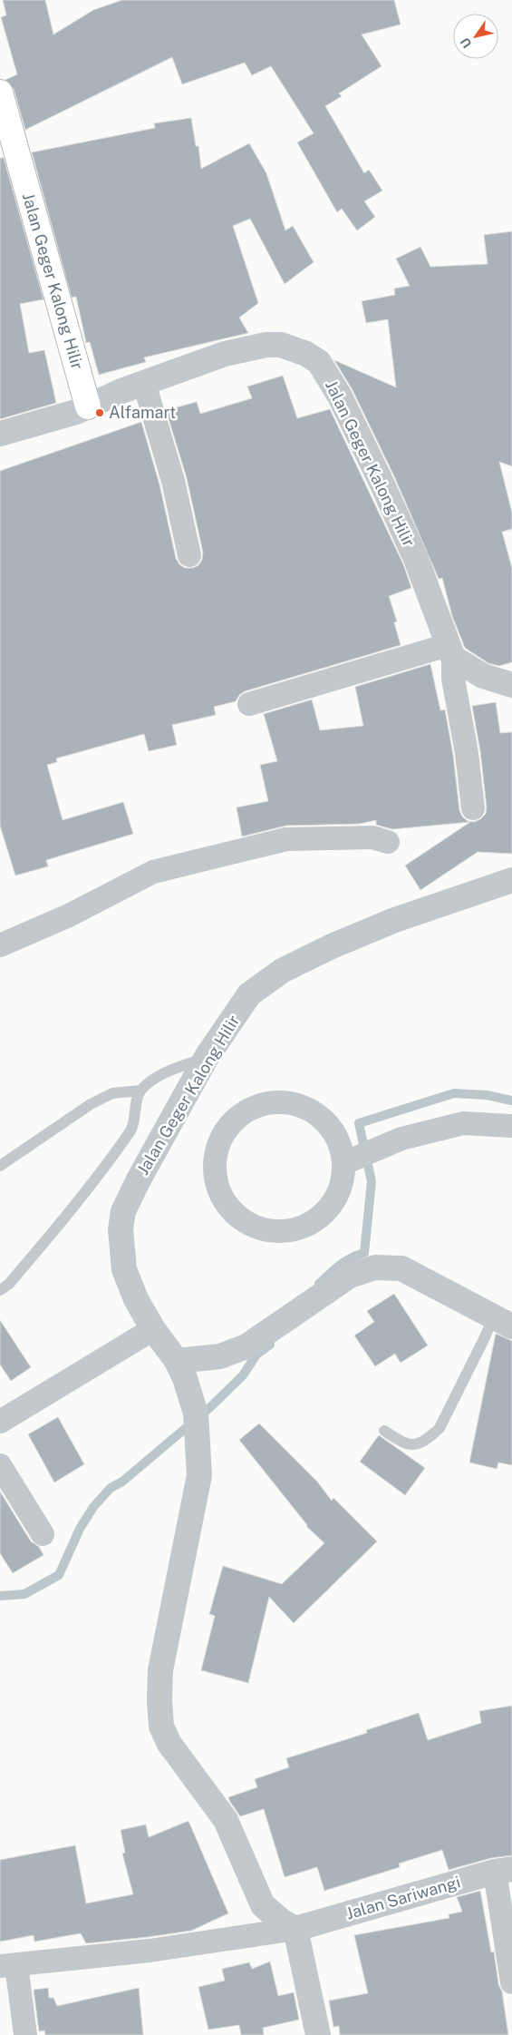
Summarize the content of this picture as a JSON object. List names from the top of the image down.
{
  "streets": {
    "main road": ["Jalan Geger Kalong Hilir"],
    "street": ["Jalan Sariwangi"]
  },
  "crossings": [
    ["Jalan Geger Kalong Hilir", "Jalan Sariwangi"]
  ],
  "places": ["Alfamart"],
  "north": "bottom left"
}
